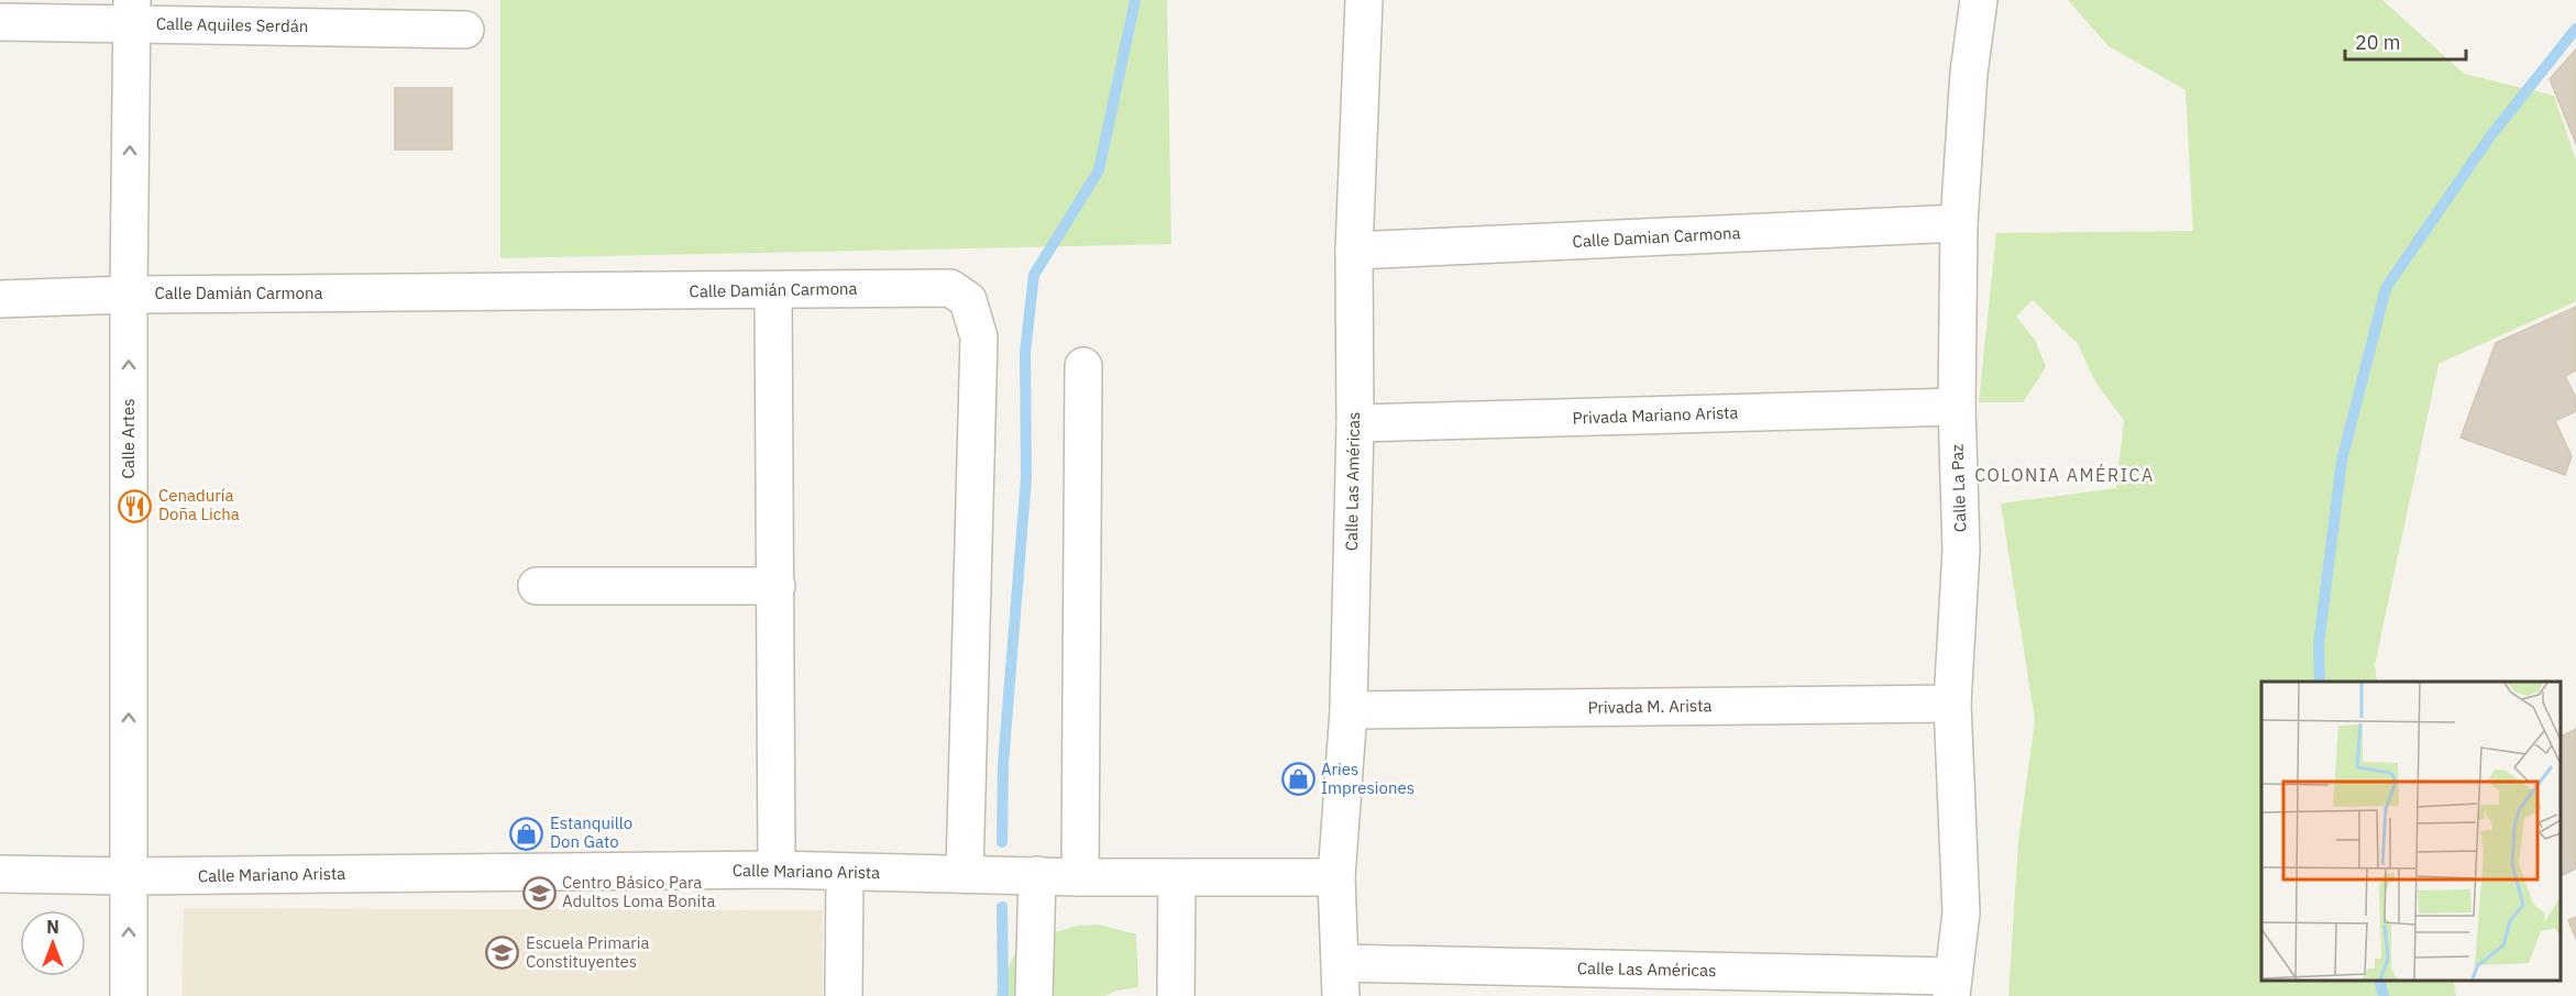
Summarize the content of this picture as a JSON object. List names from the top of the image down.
{
  "streets": {
    "street": [
      "Calle Aquiles Serdán",
      "Calle Damian Carmona",
      "Calle Damián Carmona",
      "Privada Mariano Arista",
      "Calle Artes",
      "Calle Las Américas",
      "Calle La Paz",
      "Privada M. Arista",
      "Calle Mariano Arista"
    ]
  },
  "crossings": [
    ["Calle Aquiles Serdán", "Calle Artes"],
    ["Calle Damian Carmona", "Calle Las Américas"],
    ["Calle Damian Carmona", "Calle La Paz"],
    ["Calle Damián Carmona", "Calle Artes"],
    ["Calle Damián Carmona", "Calle Mariano Arista"],
    ["Privada Mariano Arista", "Calle Las Américas"],
    ["Privada Mariano Arista", "Calle La Paz"],
    ["Calle Artes", "Calle Mariano Arista"],
    ["Calle Las Américas", "Calle La Paz"],
    ["Calle Las Américas", "Privada M. Arista"],
    ["Calle Las Américas", "Calle Mariano Arista"],
    ["Calle La Paz", "Privada M. Arista"]
  ],
  "one_way": ["Calle Artes"],
  "districts": ["COLONIA AMÉRICA"],
  "places": {
    "restaurant": ["Cenaduría Doña Licha"],
    "shop": ["Aries Impresiones", "Estanquillo Don Gato"],
    "school or university": ["Centro Básico Para Adultos Loma Bonita", "Escuela Primaria Constituyentes"]
  },
  "scale_bar": "20 m",
  "north": "top"
}
